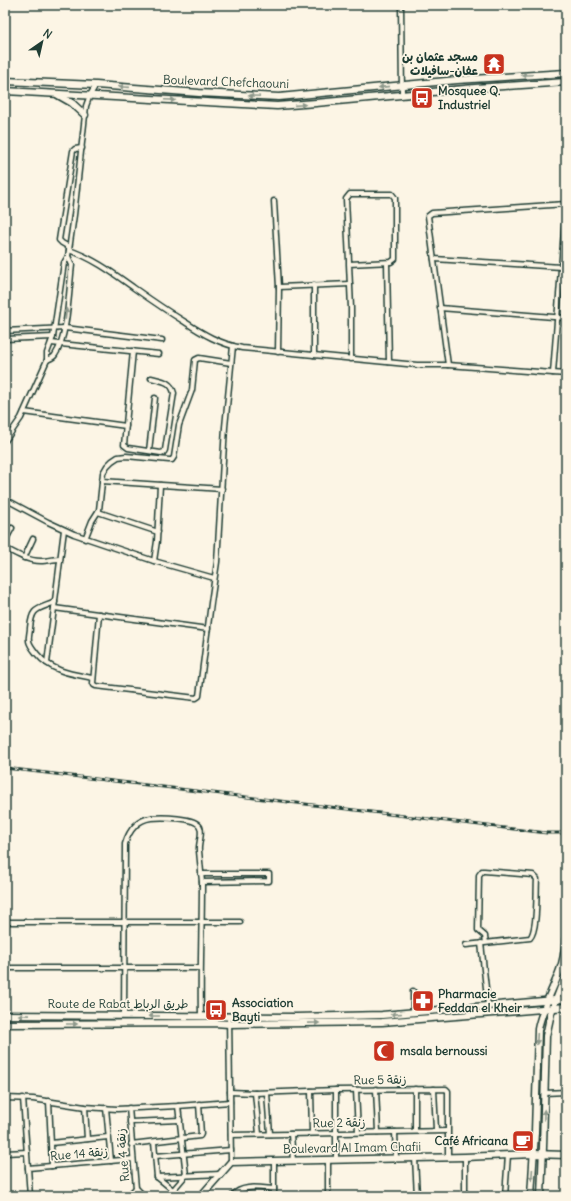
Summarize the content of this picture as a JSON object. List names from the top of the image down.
{
  "streets": {
    "street": [
      "Boulevard Chefchaouni",
      "Route de Rabat طريق الرباط",
      "Rue 5 زنقة",
      "Rue 2 زنقة",
      "Boulevard Al Imam Chafii",
      "Rue 14 زنقة",
      "Rue 4 زنقة"
    ]
  },
  "crossings": [
    ["Rue 5 زنقة", "Rue 2 زنقة"],
    ["Rue 14 زنقة", "Rue 4 زنقة"]
  ],
  "places": {
    "temple": ["مسجد عثمان بن عفان-سافيلات"],
    "bus stop": ["Mosquee Q. Industriel", "Association Bayti"],
    "pharmacy": ["Pharmacie Feddan el Kheir"],
    "mosque": ["msala bernoussi"],
    "cafe": ["Café Africana"]
  },
  "north": "top right"
}
